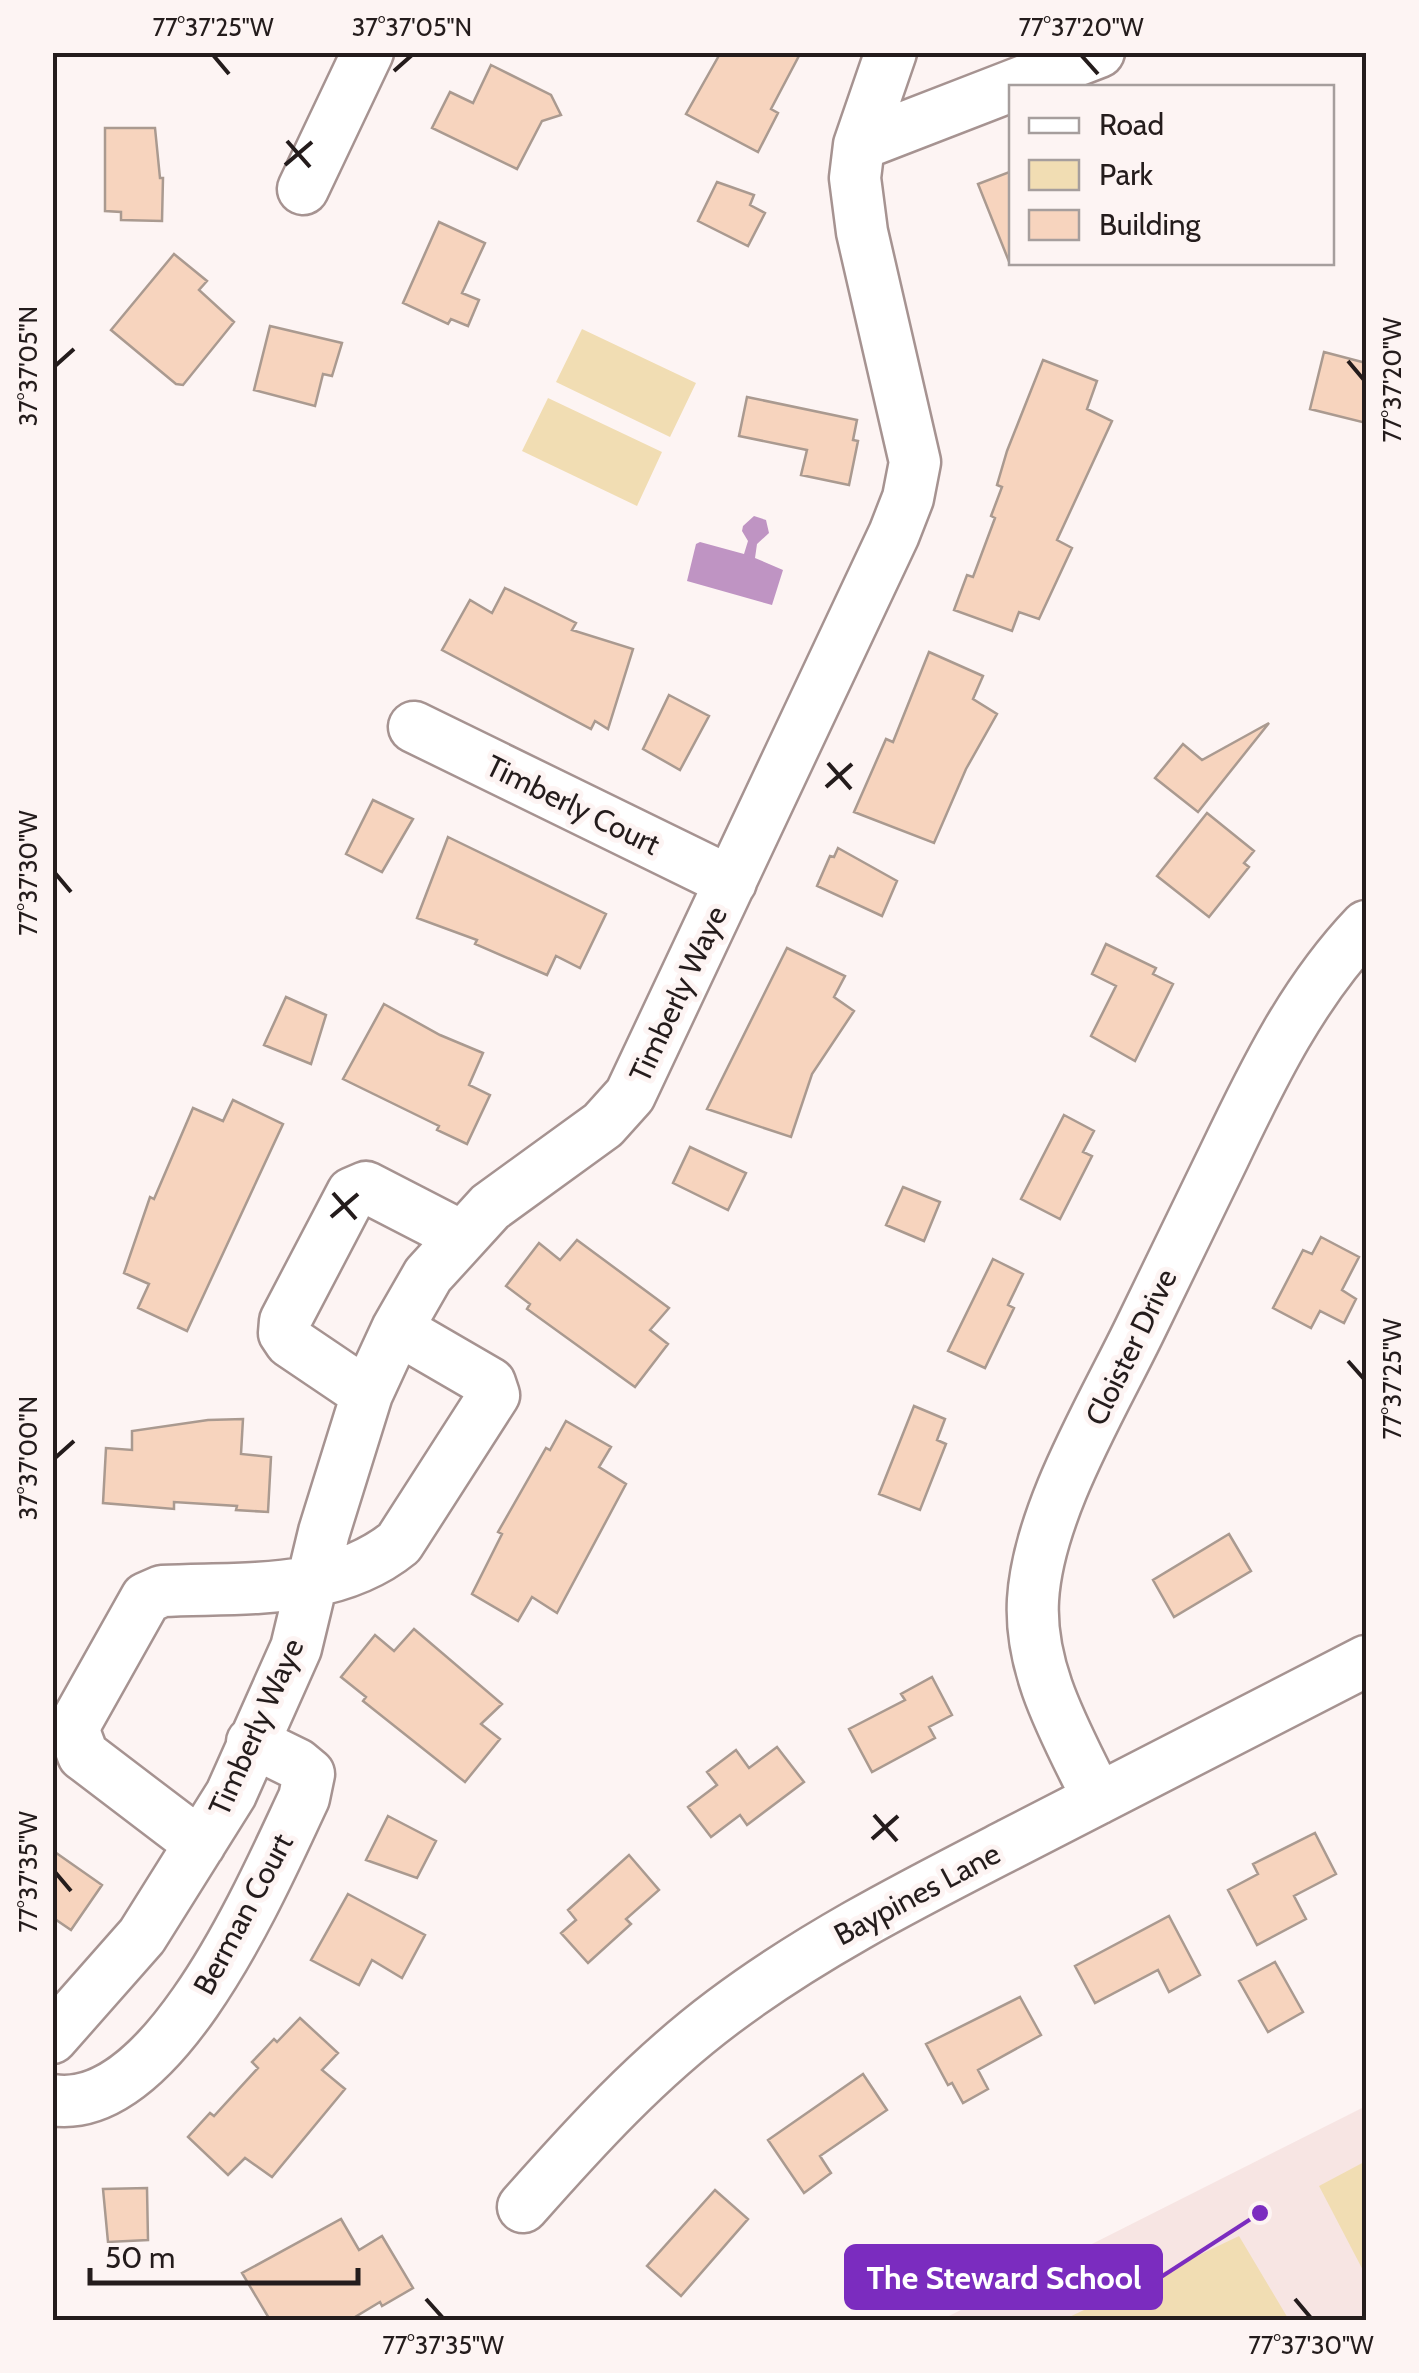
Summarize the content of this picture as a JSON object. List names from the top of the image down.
{
  "streets": {
    "street": [
      "Timberly Court",
      "Timberly Waye",
      "Cloister Drive",
      "Baypines Lane",
      "Berman Court"
    ]
  },
  "crossings": [
    ["Timberly Court", "Timberly Waye"],
    ["Timberly Waye", "Berman Court"],
    ["Cloister Drive", "Baypines Lane"]
  ],
  "places": ["The Steward School"],
  "legend": ["Road", "Park", "Building"],
  "scale_bar": "50 m",
  "coordinates": [
    "77°37'25\"W",
    "37°37'05\"N",
    "77°37'20\"W",
    "77°37'30\"W",
    "37°37'00\"N",
    "77°37'35\"W"
  ]
}
